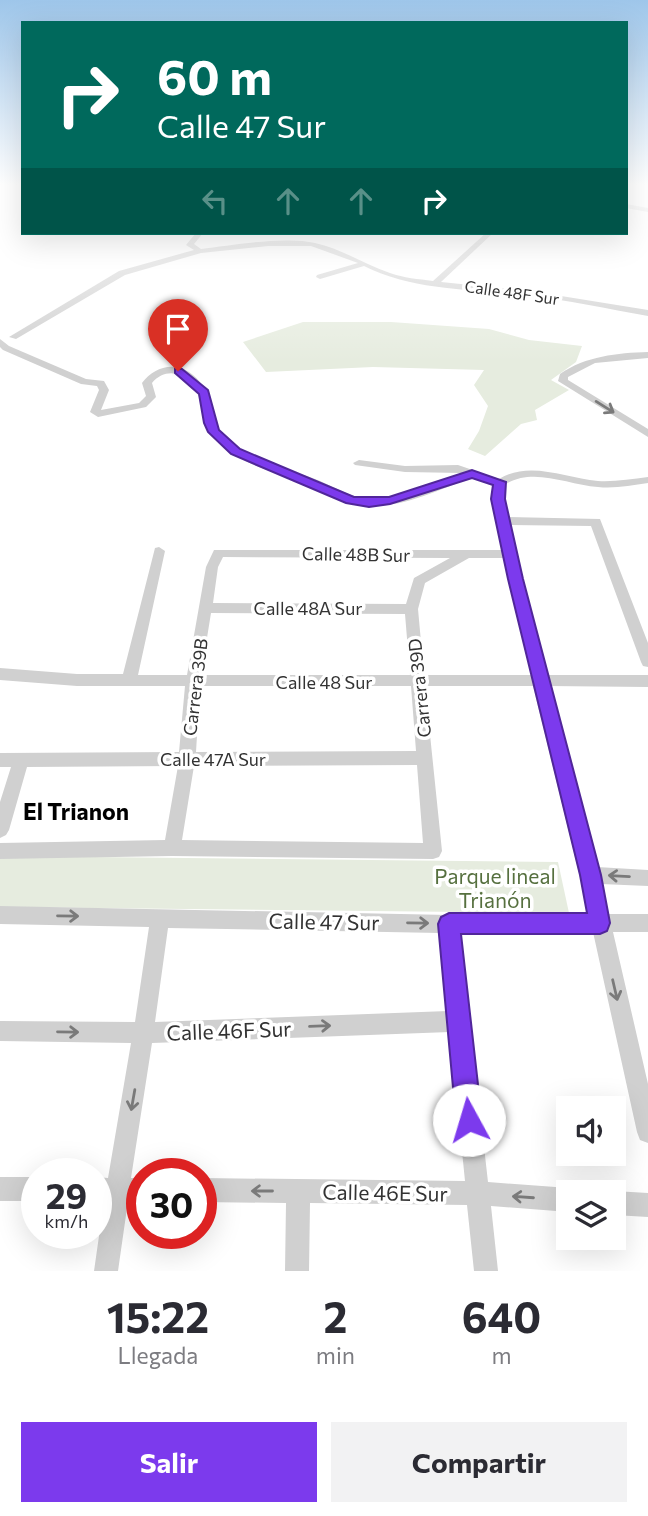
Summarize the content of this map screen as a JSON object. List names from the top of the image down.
{
  "streets": {
    "street": [
      "Calle 48F Sur",
      "Calle 48B Sur",
      "Calle 48A Sur",
      "Calle 48 Sur",
      "Carrera 39B",
      "Carrera 39D",
      "Calle 47A Sur",
      "Calle 47 Sur",
      "Calle 46F Sur",
      "Calle 46E Sur"
    ]
  },
  "crossings": [
    ["Calle 48B Sur", "Carrera 39B"],
    ["Calle 48B Sur", "Carrera 39D"],
    ["Calle 48A Sur", "Carrera 39B"],
    ["Calle 48A Sur", "Carrera 39D"],
    ["Calle 48 Sur", "Carrera 39B"],
    ["Calle 48 Sur", "Carrera 39D"],
    ["Carrera 39B", "Carrera 39D"],
    ["Carrera 39B", "Calle 47A Sur"],
    ["Carrera 39D", "Calle 47A Sur"]
  ],
  "one_way": ["Calle 46F Sur", "Calle 46E Sur"],
  "districts": ["El Trianon"],
  "parks": ["Parque lineal Trianón"],
  "page": {
    "turn": ["60 m", "Calle 47 Sur"],
    "speed": "29 km/h",
    "limit": "30",
    "eta": [
      "15:22",
      "Llegada",
      "2",
      "min",
      "640",
      "m"
    ],
    "buttons": ["Salir", "Compartir"]
  }
}
